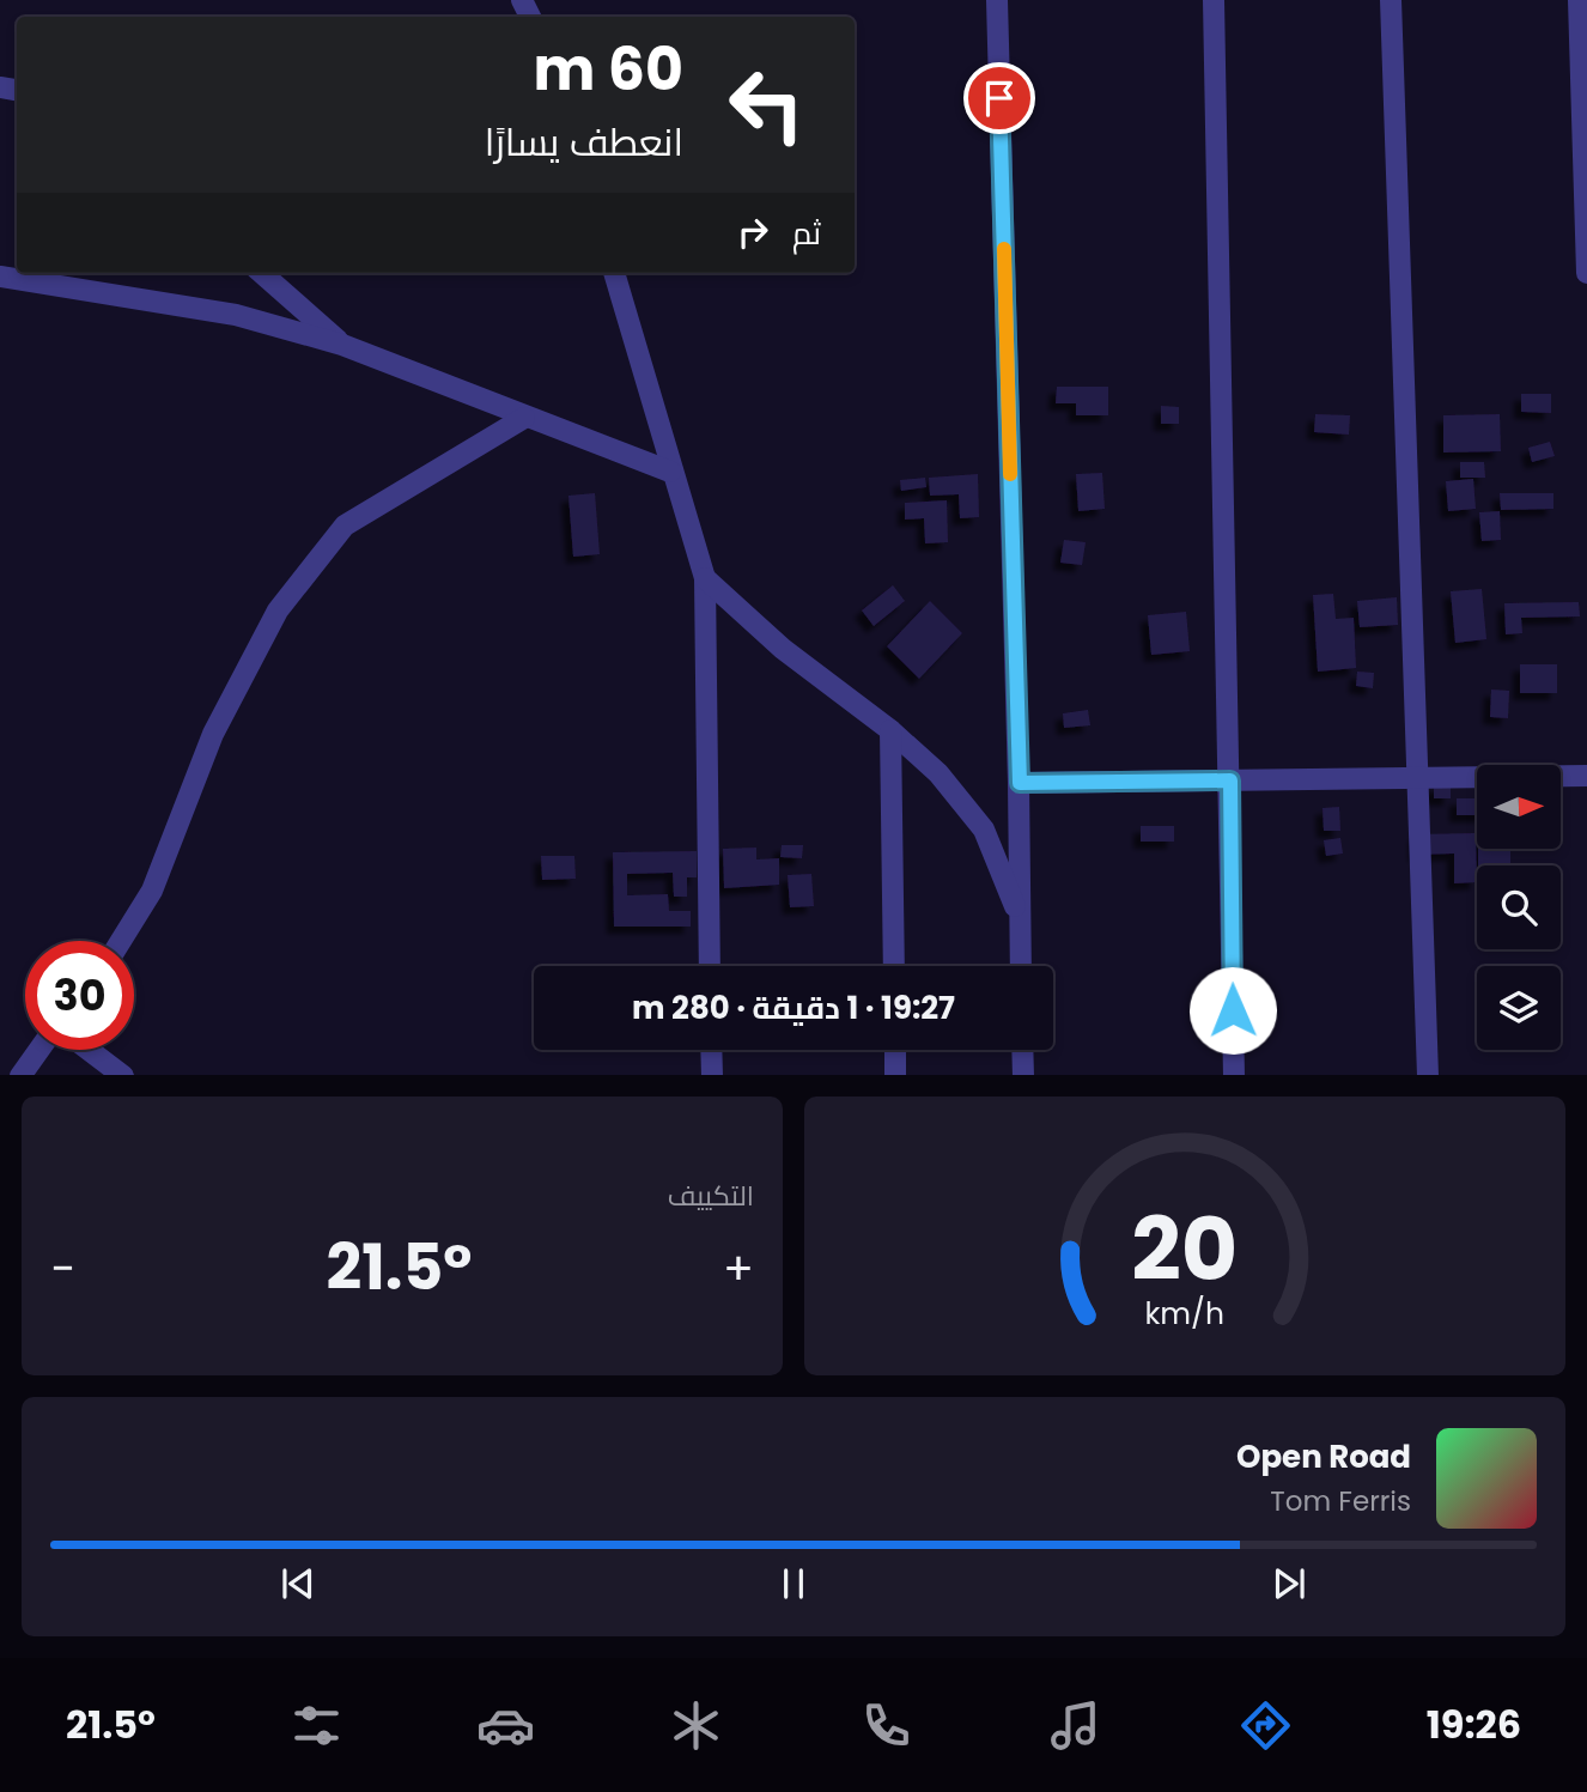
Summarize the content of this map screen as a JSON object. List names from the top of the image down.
{
  "north": "right",
  "page": {
    "turn": ["60 m", "انعطف يسارًا"],
    "then": "ثم",
    "limit": "30",
    "trip": "19:27 · 1 دقيقة · 280 m",
    "tile": "التكييف",
    "heat": ["−", "21.5°", "+"],
    "song": ["Open Road", "Tom Ferris"],
    "tabs": ["19:26", "21.5°"],
    "gauge": ["20", "km/h"]
  }
}
